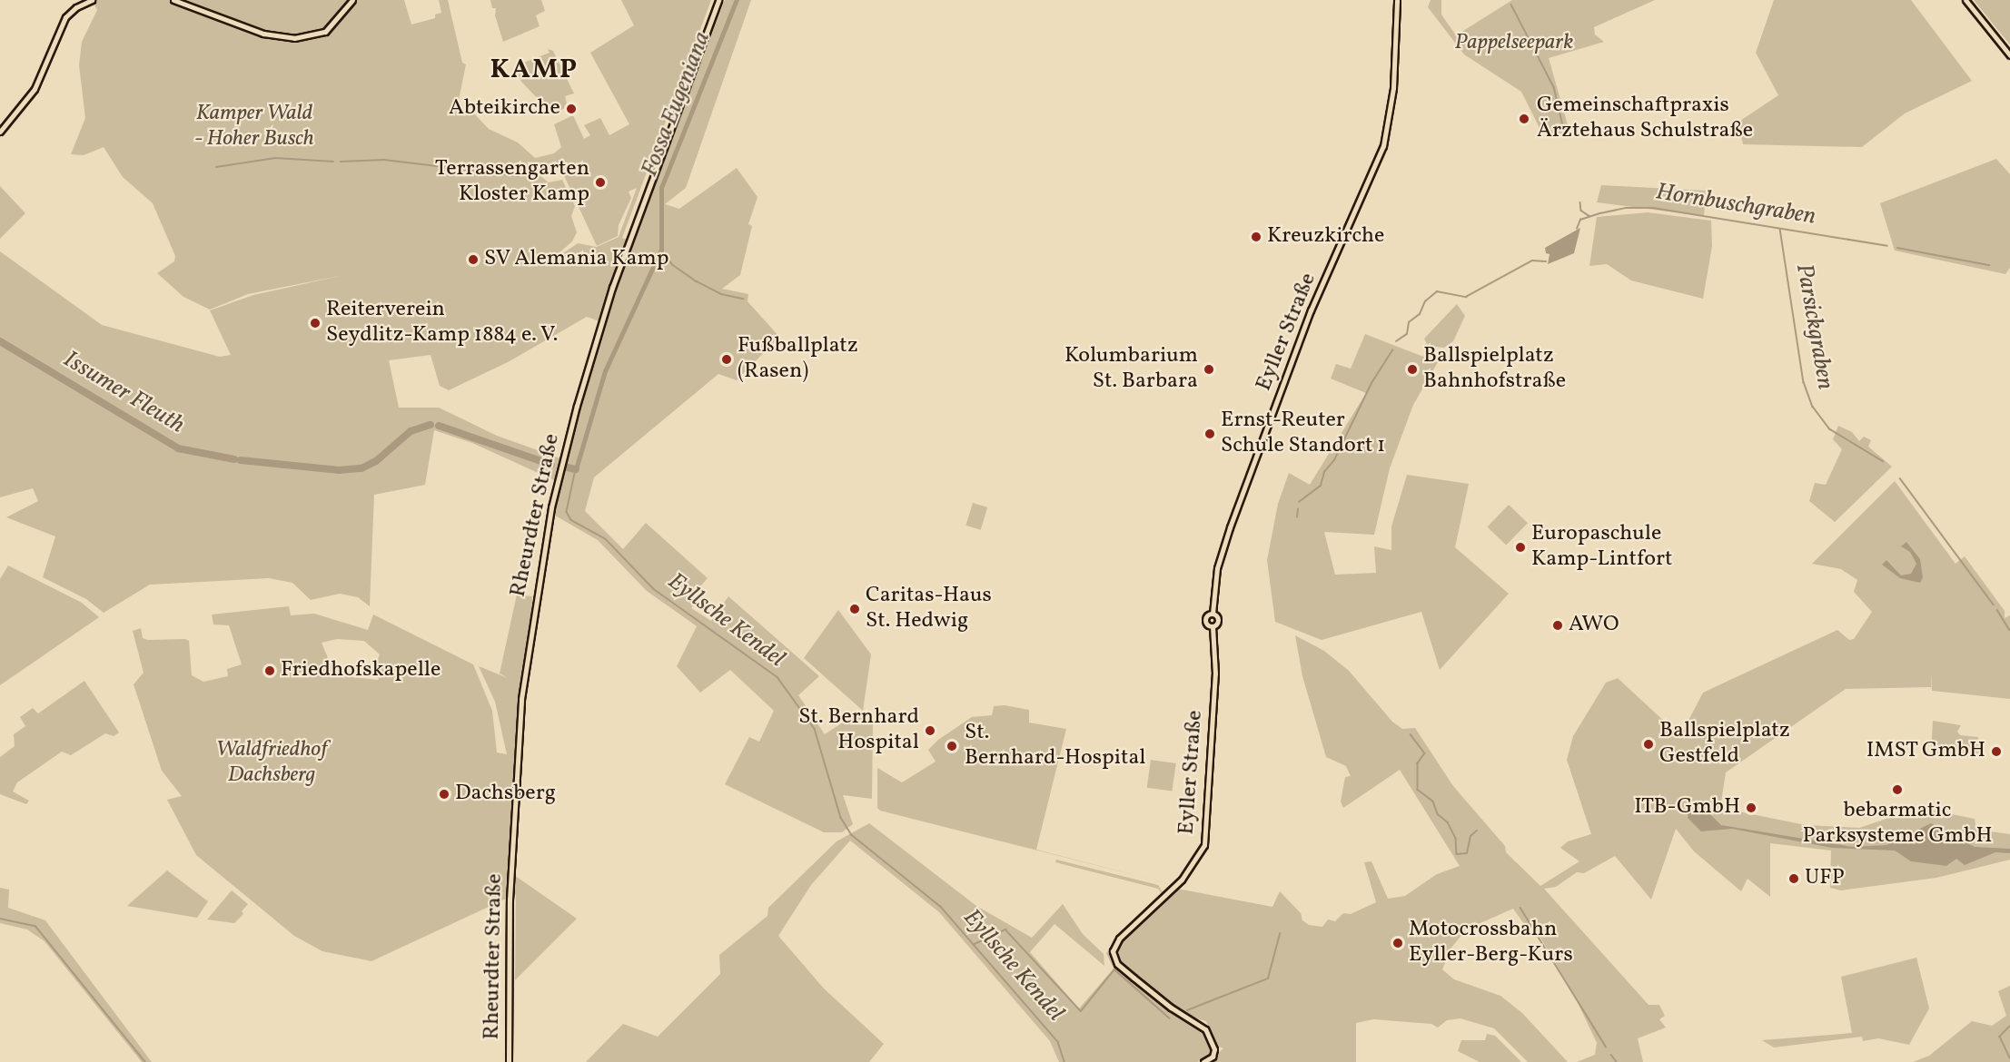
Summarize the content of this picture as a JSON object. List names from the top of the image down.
{
  "streets": {
    "main road": ["Eyller Straße", "Rheurdter Straße"]
  },
  "districts": ["KAMP"],
  "water": [
    "Fossa Eugeniana",
    "Hornbuschgraben",
    "Parsickgraben",
    "Issumer Fleuth",
    "Eyllsche Kendel"
  ],
  "parks": ["Pappelseepark", "Kamper Wald - Hoher Busch", "Waldfriedhof Dachsberg"],
  "places": [
    "Abteikirche",
    "Gemeinschaftpraxis Ärztehaus Schulstraße",
    "Terrassengarten Kloster Kamp",
    "Kreuzkirche",
    "SV Alemania Kamp",
    "Reiterverein Seydlitz-Kamp 1884 e. V.",
    "Fußballplatz (Rasen)",
    "Kolumbarium St. Barbara",
    "Ballspielplatz Bahnhofstraße",
    "Ernst-Reuter Schule Standort 1",
    "Europaschule Kamp-Lintfort",
    "Caritas-Haus St. Hedwig",
    "AWO",
    "Friedhofskapelle",
    "St. Bernhard Hospital",
    "Ballspielplatz Gestfeld",
    "St. Bernhard-Hospital",
    "IMST GmbH",
    "bebarmatic Parksysteme GmbH",
    "Dachsberg",
    "ITB-GmbH",
    "UFP",
    "Motocrossbahn Eyller-Berg-Kurs"
  ]
}
